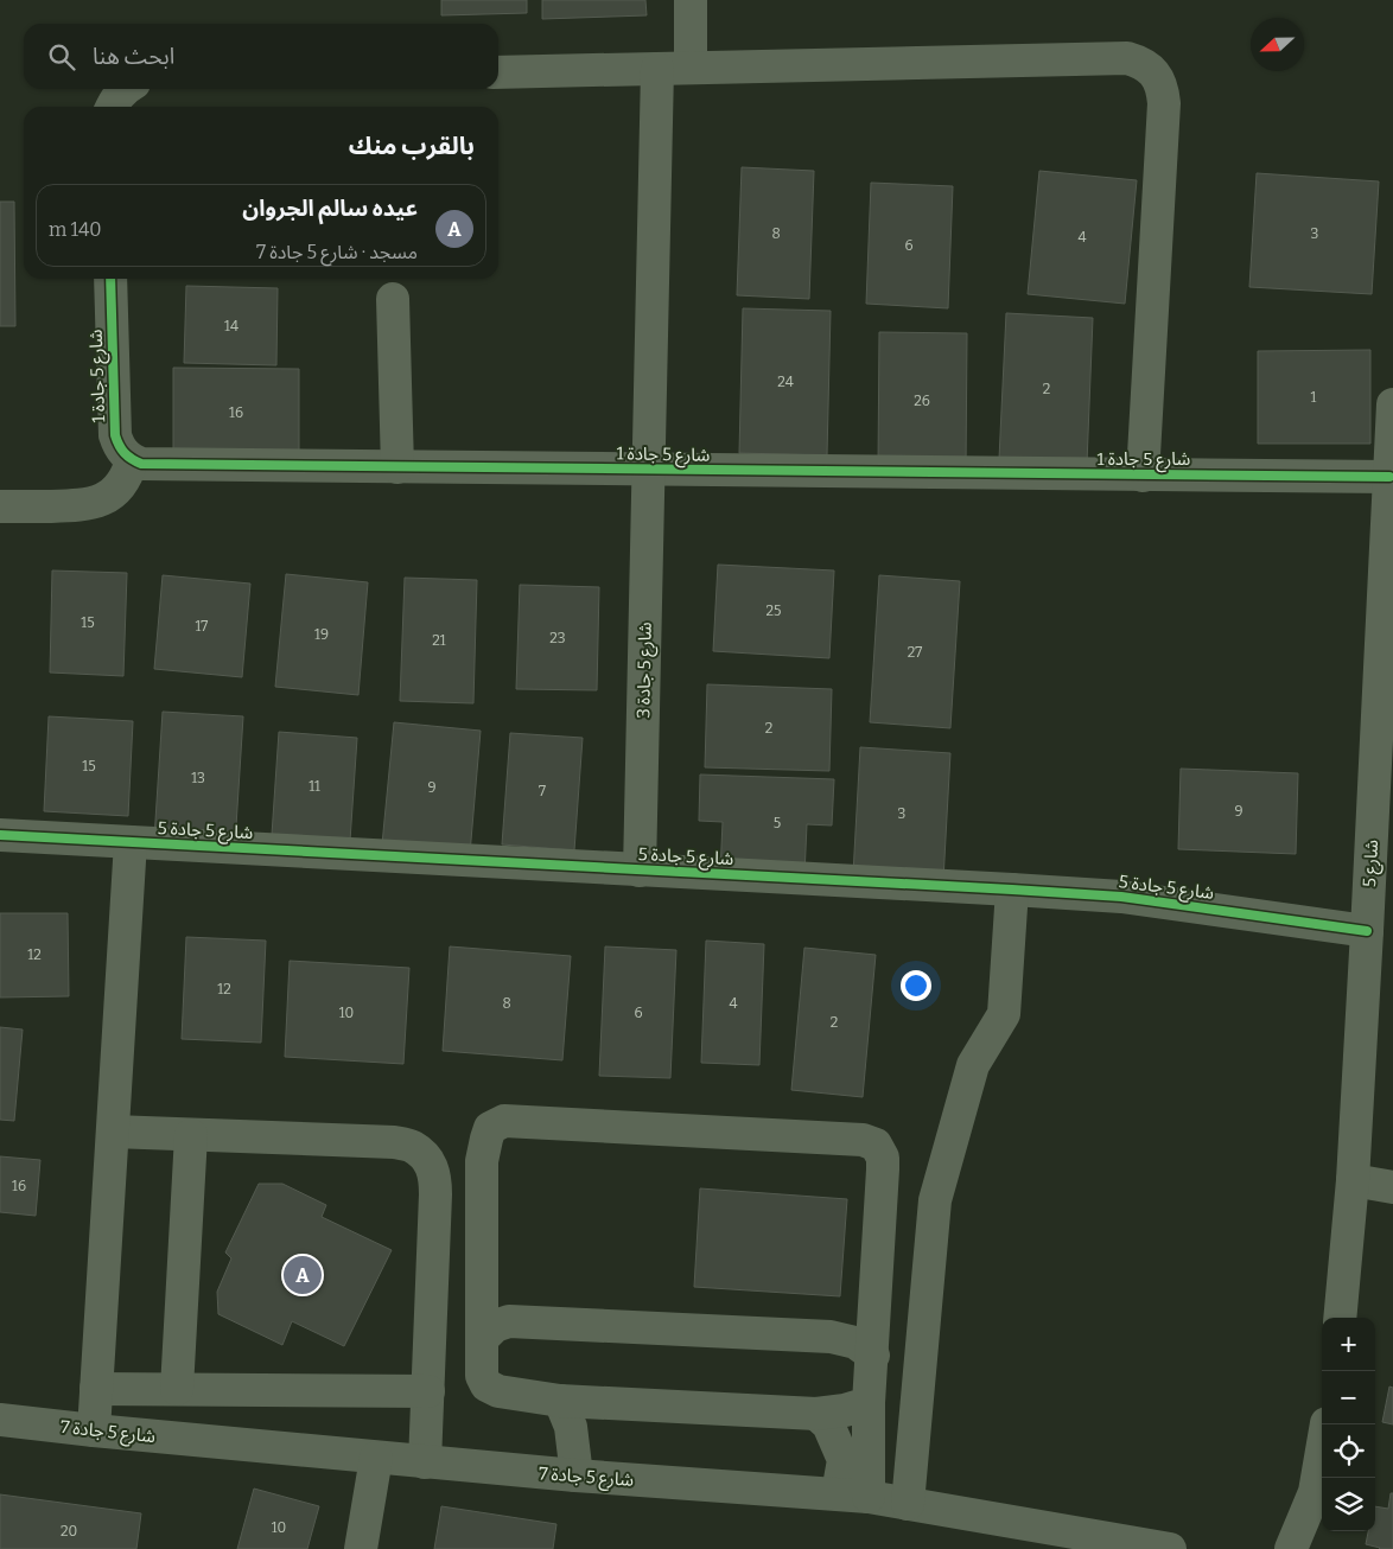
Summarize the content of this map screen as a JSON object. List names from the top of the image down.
{
  "streets": {
    "street": [
      "شارع 5 جادة 1",
      "شارع 5 جادة 3",
      "شارع 5 جادة 5",
      "شارع 5",
      "شارع 5 جادة 7"
    ]
  },
  "crossings": [
    ["شارع 5 جادة 1", "شارع 5 جادة 3"],
    ["شارع 5 جادة 1", "شارع 5"],
    ["شارع 5 جادة 3", "شارع 5 جادة 5"],
    ["شارع 5 جادة 5", "شارع 5"]
  ],
  "house_numbers": [
    "8",
    "3",
    "4",
    "6",
    "14",
    "24",
    "2",
    "1",
    "26",
    "16",
    "25",
    "15",
    "17",
    "19",
    "23",
    "21",
    "27",
    "2",
    "15",
    "13",
    "11",
    "9",
    "7",
    "9",
    "3",
    "5",
    "12",
    "12",
    "8",
    "4",
    "10",
    "6",
    "2",
    "16",
    "10",
    "20"
  ],
  "north": "left",
  "page": {
    "search": "ابحث هنا",
    "heading": "بالقرب منك",
    "list": [
      {
        "mark": "A",
        "name": "عيده سالم الجروان",
        "note": "مسجد · شارع 5 جادة 7",
        "value": "140 m"
      }
    ],
    "pins": "A",
    "map_buttons": ["+", "−"]
  }
}
